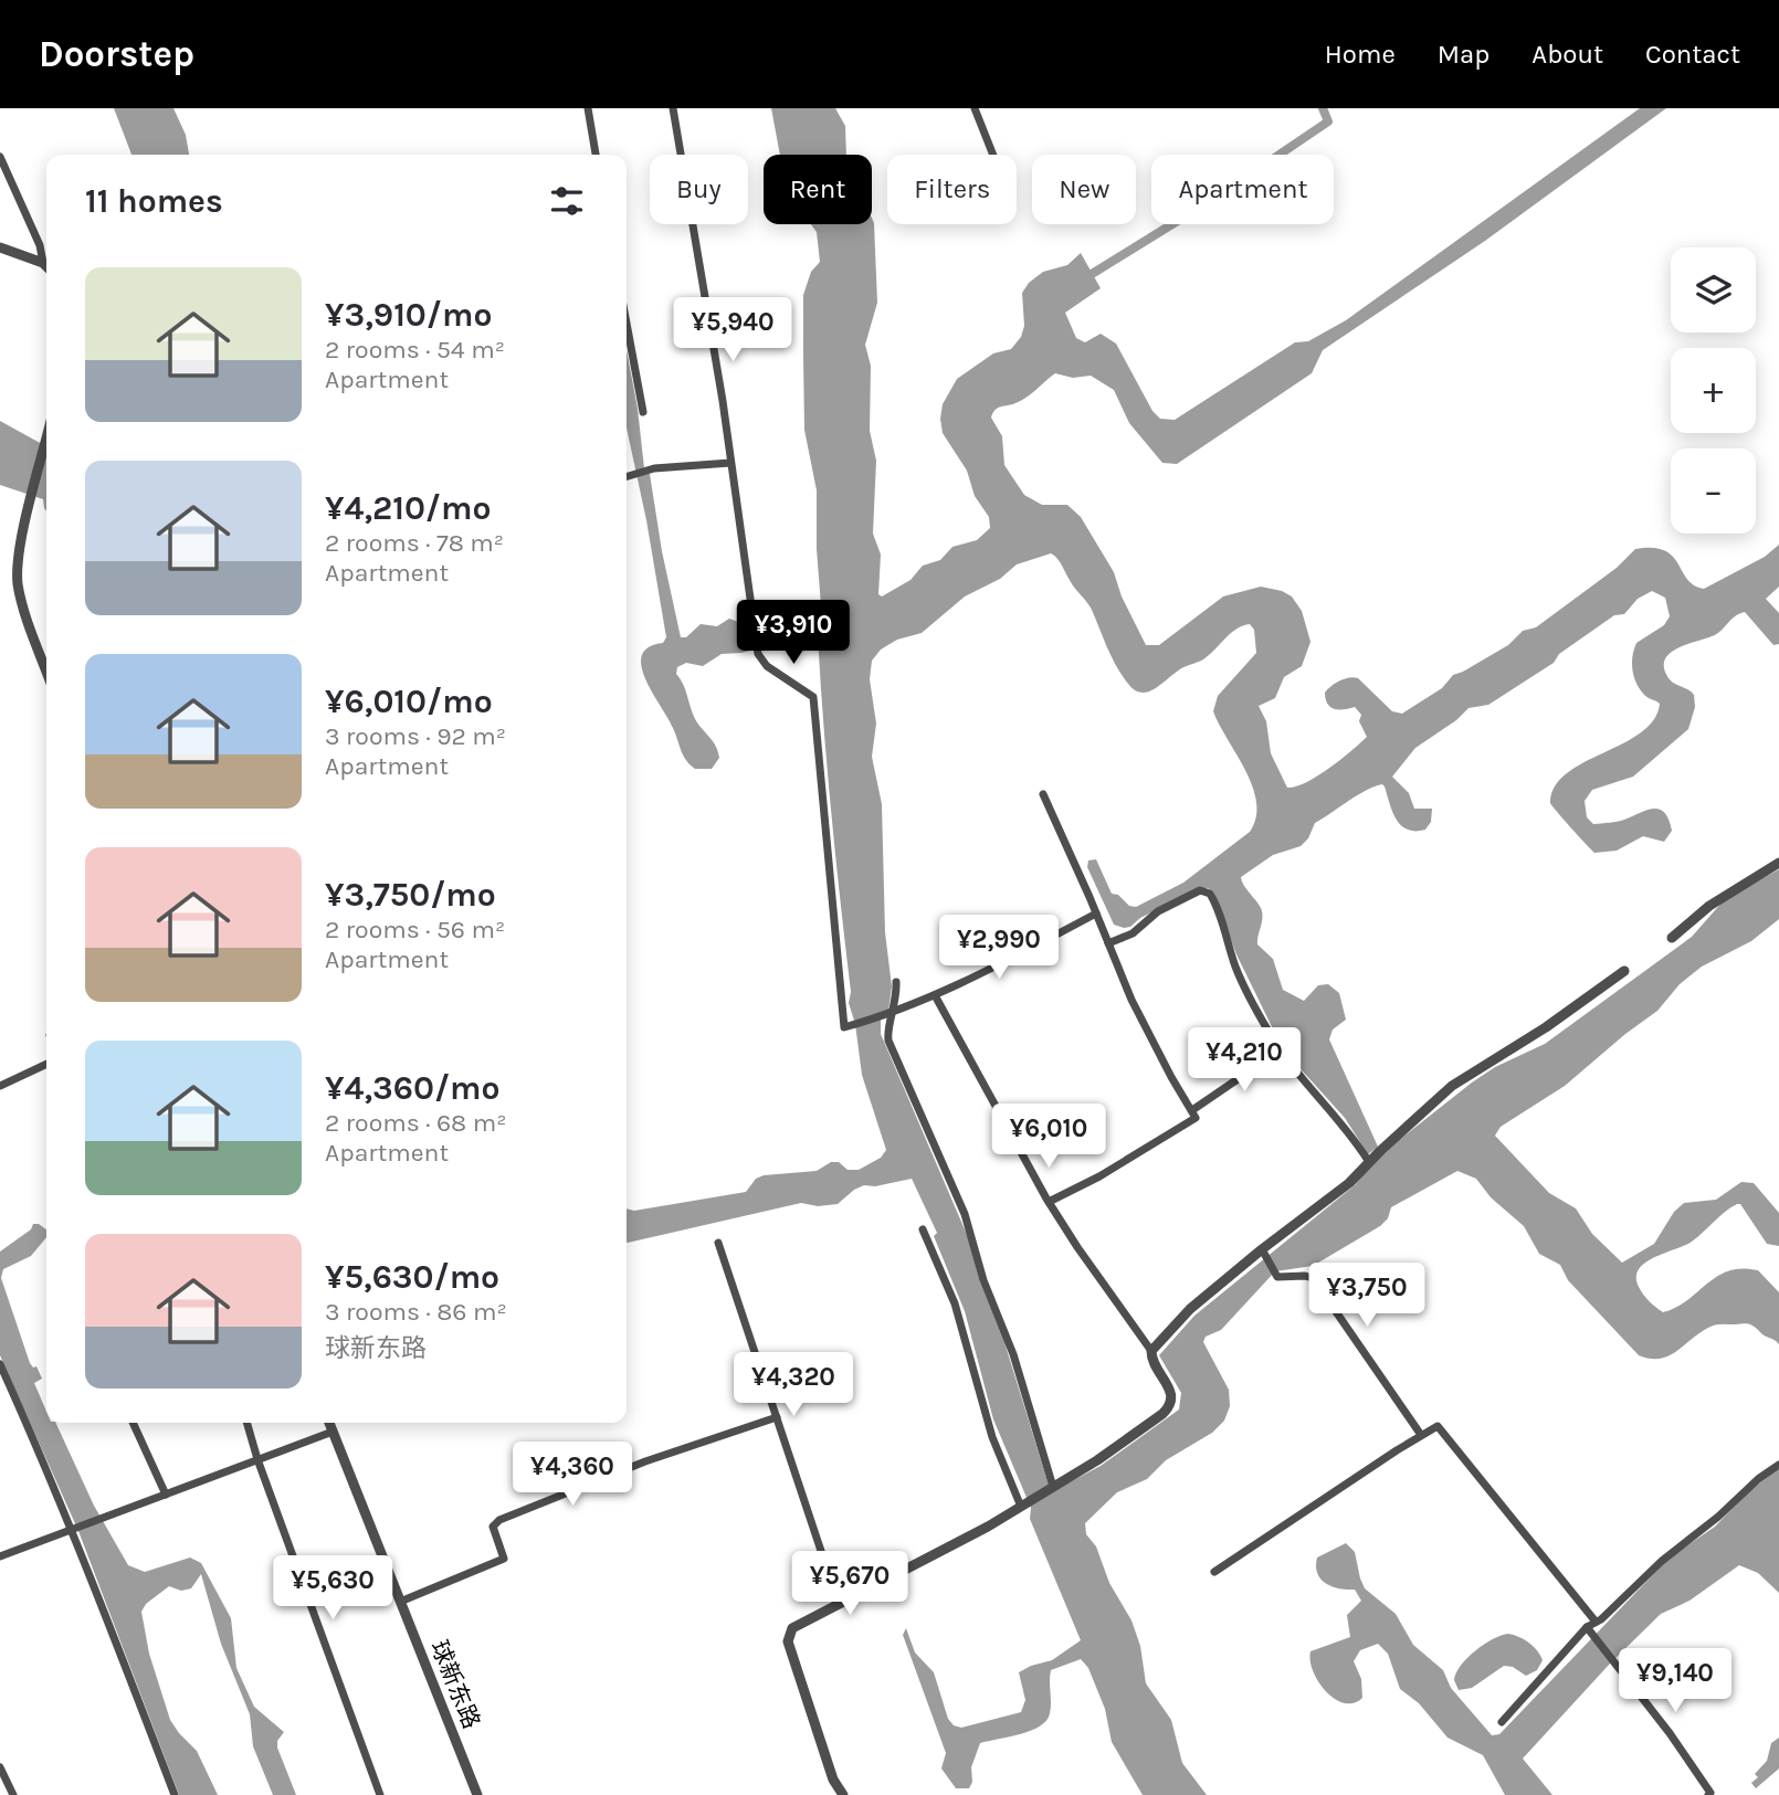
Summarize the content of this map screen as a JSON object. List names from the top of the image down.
{
  "streets": {
    "street": ["球新东路"]
  },
  "page": {
    "header": "Doorstep",
    "nav": [
      "Home",
      "Map",
      "About",
      "Contact"
    ],
    "chip": [
      "Buy",
      "Rent",
      "Filters",
      "New",
      "Apartment"
    ],
    "heading": "11 homes",
    "map_buttons": ["+", "−"],
    "list": [
      {
        "name": "¥3,910/mo",
        "note": "2 rooms · 54 m² · Apartment"
      },
      {
        "name": "¥4,210/mo",
        "note": "2 rooms · 78 m² · Apartment"
      },
      {
        "name": "¥6,010/mo",
        "note": "3 rooms · 92 m² · Apartment"
      },
      {
        "name": "¥3,750/mo",
        "note": "2 rooms · 56 m² · Apartment"
      },
      {
        "name": "¥4,360/mo",
        "note": "2 rooms · 68 m² · Apartment"
      },
      {
        "name": "¥5,630/mo",
        "note": "3 rooms · 86 m² · 球新东路"
      }
    ],
    "price": [
      "¥5,940",
      "¥3,910",
      "¥2,990",
      "¥4,210",
      "¥6,010",
      "¥3,750",
      "¥4,320",
      "¥4,360",
      "¥5,670",
      "¥5,630",
      "¥9,140"
    ]
  }
}
